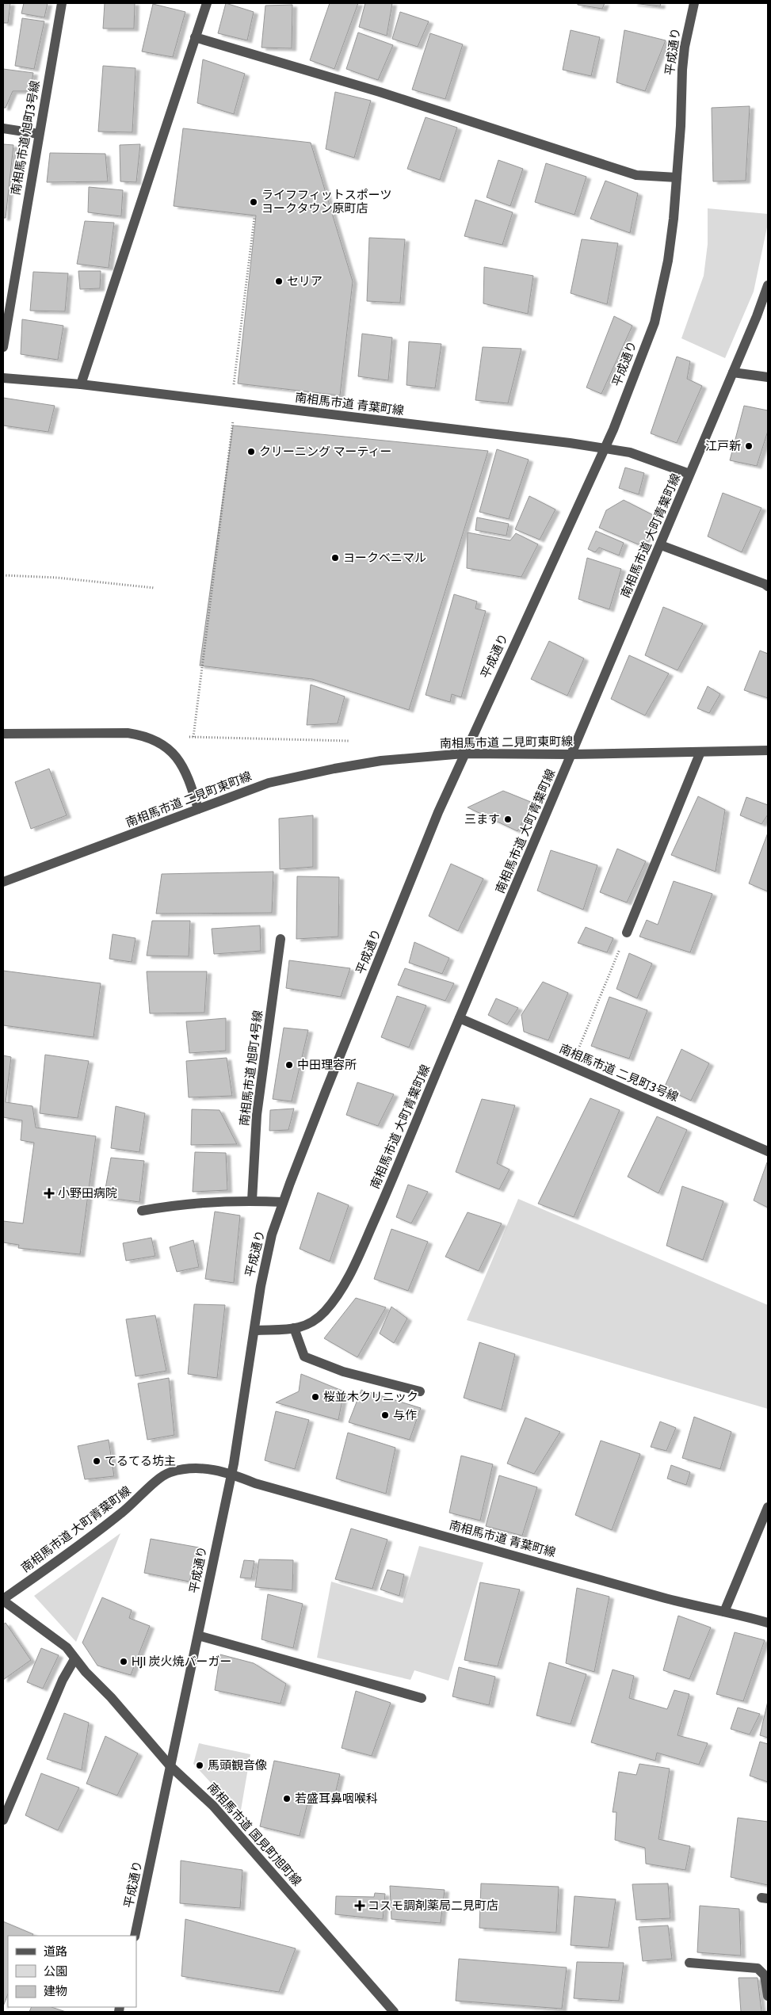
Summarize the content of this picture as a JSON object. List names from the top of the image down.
{
  "streets": {
    "street": [
      "平成通り",
      "南相馬市道 旭町3号線",
      "南相馬市道 青葉町線",
      "南相馬市道 大町青葉町線",
      "南相馬市道 二見町東町線",
      "南相馬市道 旭町4号線",
      "南相馬市道 二見町3号線",
      "南相馬市道 国見町旭町線"
    ]
  },
  "crossings": [
    ["平成通り", "南相馬市道 青葉町線"],
    ["平成通り", "南相馬市道 大町青葉町線"],
    ["平成通り", "南相馬市道 二見町東町線"],
    ["平成通り", "南相馬市道 国見町旭町線"],
    ["南相馬市道 青葉町線", "南相馬市道 大町青葉町線"],
    ["南相馬市道 大町青葉町線", "南相馬市道 二見町東町線"],
    ["南相馬市道 大町青葉町線", "南相馬市道 二見町3号線"],
    ["南相馬市道 大町青葉町線", "南相馬市道 国見町旭町線"]
  ],
  "places": {
    "other": [
      "ライフフィットスポーツ ヨークタウン原町店",
      "セリア",
      "江戸新",
      "クリーニング マーティー",
      "ヨークベニマル",
      "三ます",
      "中田理容所",
      "桜並木クリニック",
      "与作",
      "てるてる坊主",
      "HJI 炭火焼バーガー",
      "馬頭観音像",
      "若盛耳鼻咽喉科"
    ],
    "health": ["小野田病院", "コスモ調剤薬局二見町店"]
  },
  "legend": ["道路", "公園", "建物"]
}
